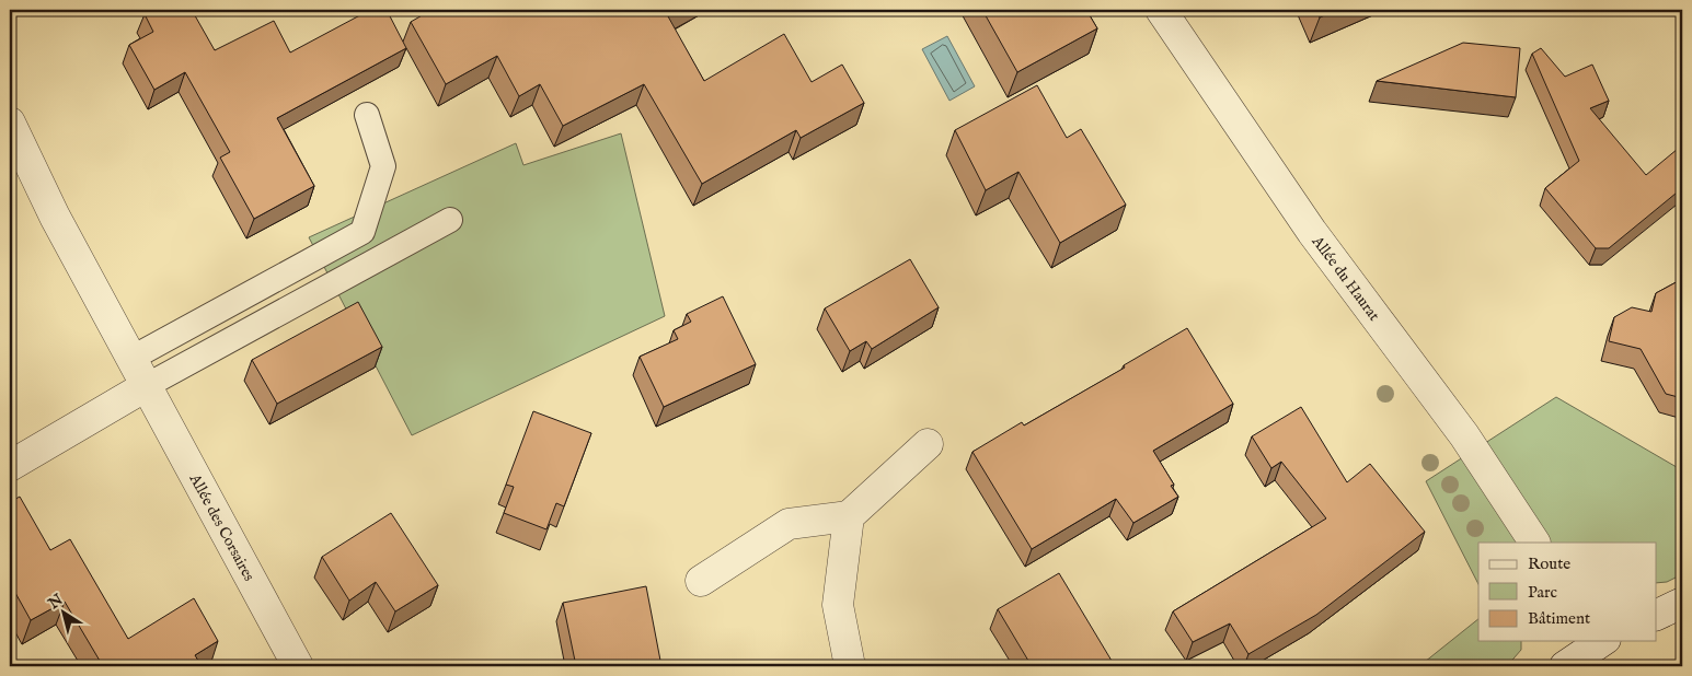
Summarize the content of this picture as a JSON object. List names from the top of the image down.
{
  "streets": {
    "street": ["Allée du Haurat", "Allée des Corsaires"]
  },
  "legend": ["Route", "Parc", "Bâtiment"],
  "north": "top left"
}
